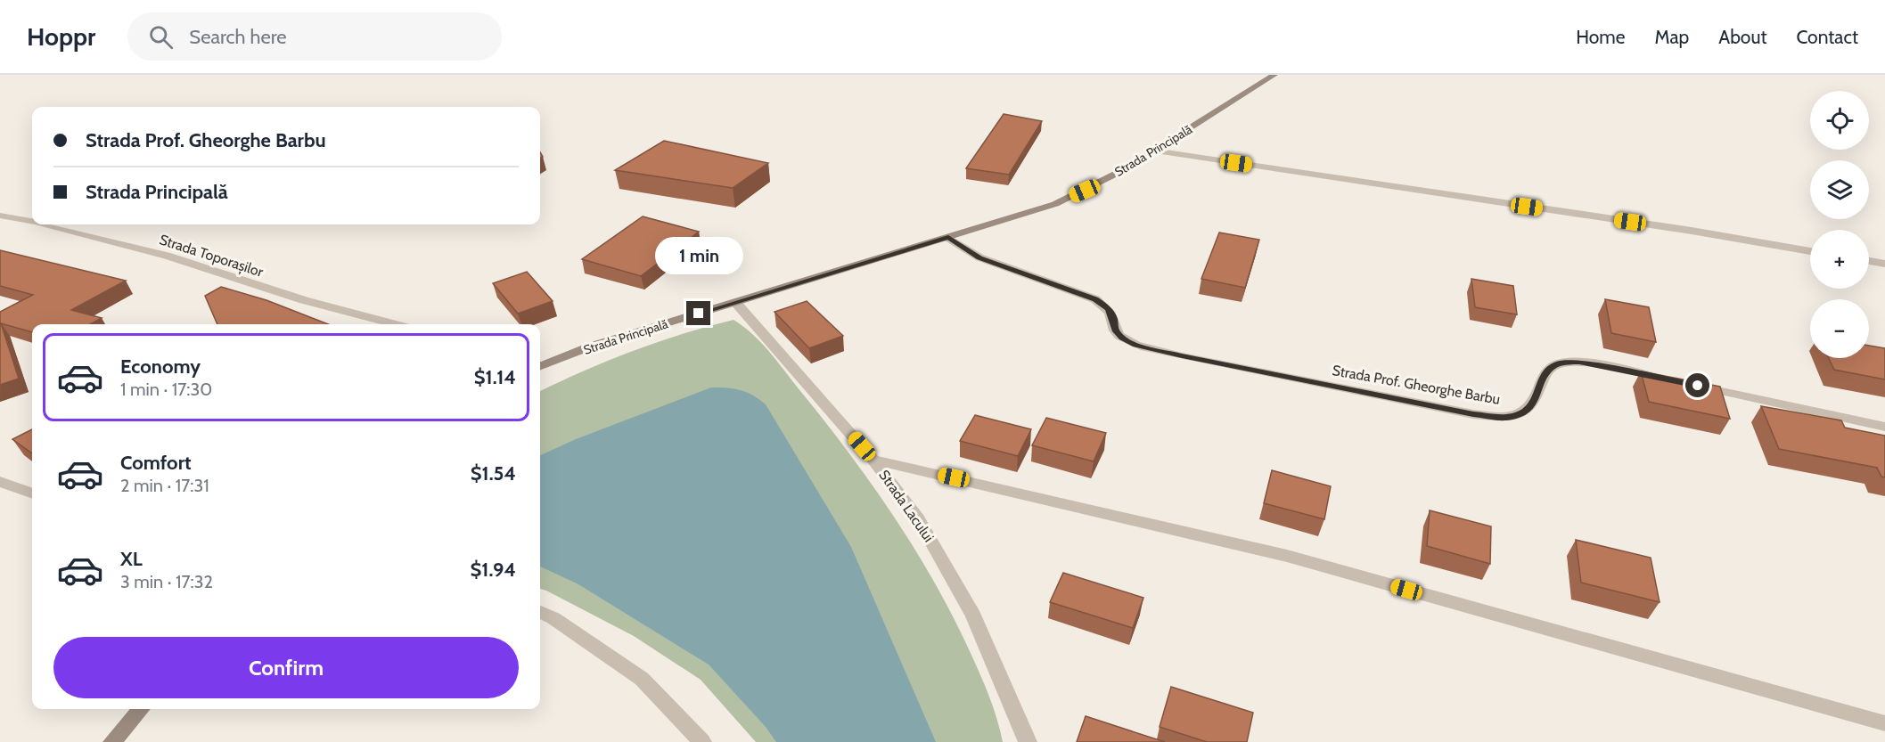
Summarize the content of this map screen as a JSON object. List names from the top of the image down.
{
  "streets": {
    "main road": ["Strada Principală"],
    "street": ["Strada Toporașilor", "Strada Prof. Gheorghe Barbu", "Strada Lacului"]
  },
  "crossings": [
    ["Strada Principală", "Strada Prof. Gheorghe Barbu"],
    ["Strada Principală", "Strada Lacului"]
  ],
  "page": {
    "header": "Hoppr",
    "search": "Search here",
    "nav": [
      "Home",
      "Map",
      "About",
      "Contact"
    ],
    "map_buttons": ["+", "−"],
    "banner": ["Strada Prof. Gheorghe Barbu", "Strada Principală"],
    "bubble": "1 min",
    "list": [
      {
        "name": "Economy",
        "note": "1 min · 17:30",
        "value": "$1.14"
      },
      {
        "name": "Comfort",
        "note": "2 min · 17:31",
        "value": "$1.54"
      },
      {
        "name": "XL",
        "note": "3 min · 17:32",
        "value": "$1.94"
      }
    ],
    "buttons": "Confirm"
  }
}
